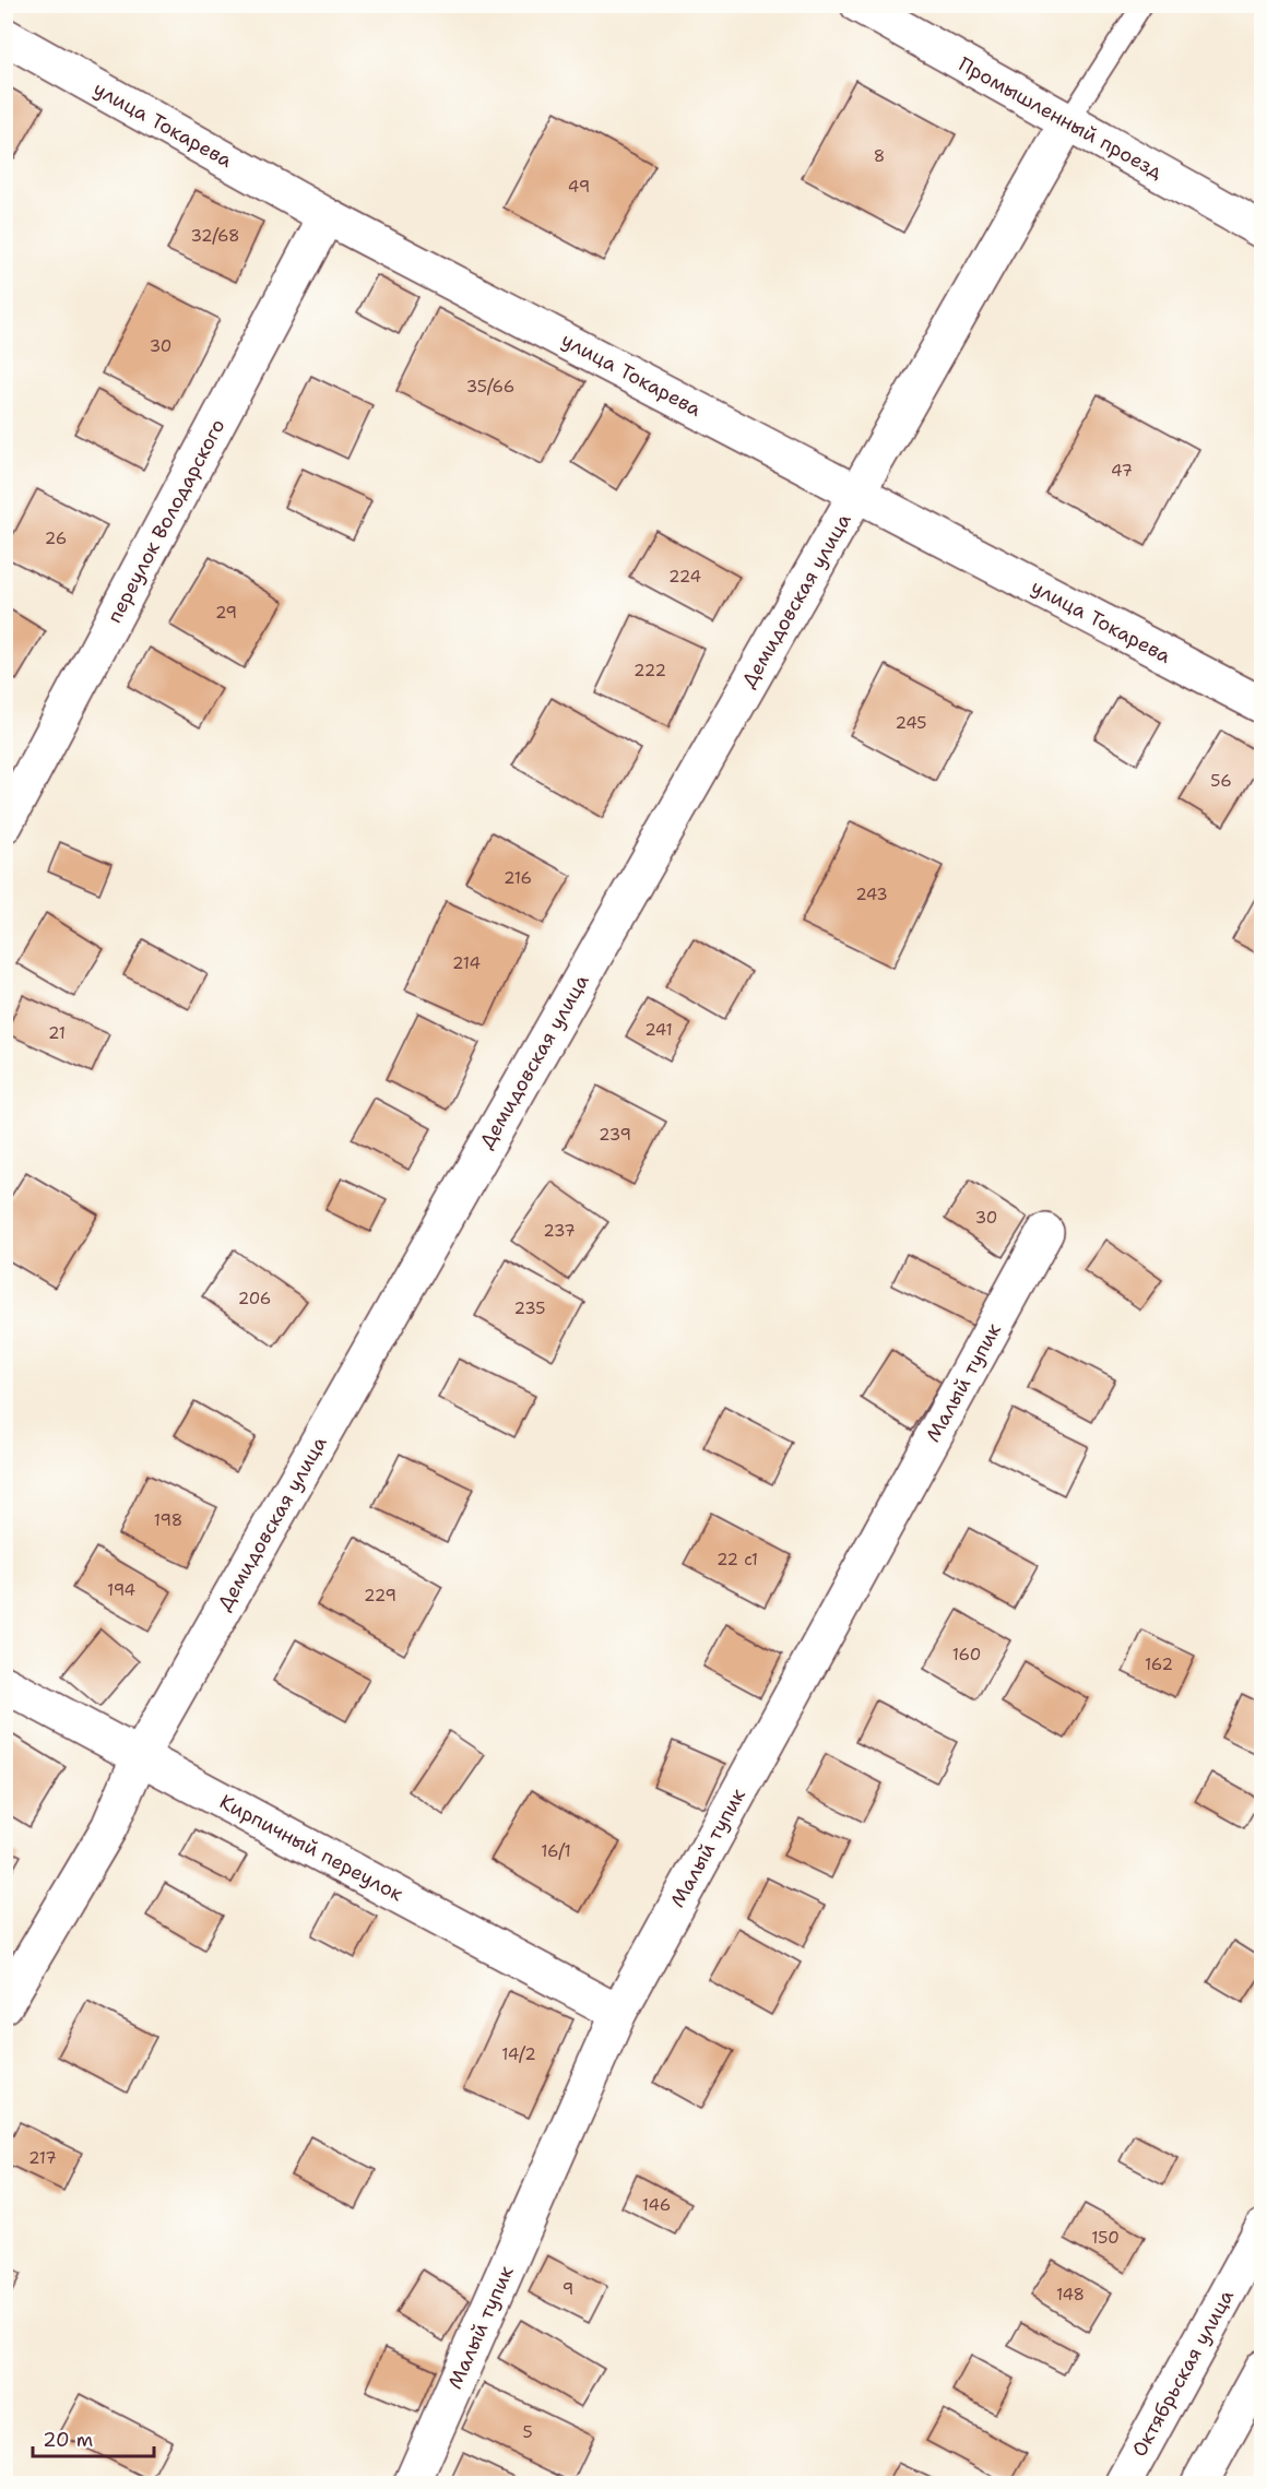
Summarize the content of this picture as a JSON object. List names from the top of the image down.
{
  "streets": {
    "street": [
      "Промышленный проезд",
      "улица Токарева",
      "переулок Володарского",
      "Демидовская улица",
      "Малый тупик",
      "Кирпичный переулок",
      "Октябрьская улица"
    ]
  },
  "crossings": [
    ["Промышленный проезд", "Демидовская улица"],
    ["улица Токарева", "переулок Володарского"],
    ["улица Токарева", "Демидовская улица"],
    ["Демидовская улица", "Кирпичный переулок"],
    ["Малый тупик", "Кирпичный переулок"]
  ],
  "house_numbers": [
    "8",
    "49",
    "32/68",
    "30",
    "35/66",
    "47",
    "26",
    "224",
    "29",
    "222",
    "245",
    "56",
    "216",
    "243",
    "214",
    "241",
    "21",
    "239",
    "30",
    "237",
    "206",
    "235",
    "198",
    "22 с1",
    "194",
    "229",
    "160",
    "162",
    "16/1",
    "14/2",
    "217",
    "146",
    "150",
    "9",
    "148",
    "5"
  ],
  "scale_bar": "20 m"
}
